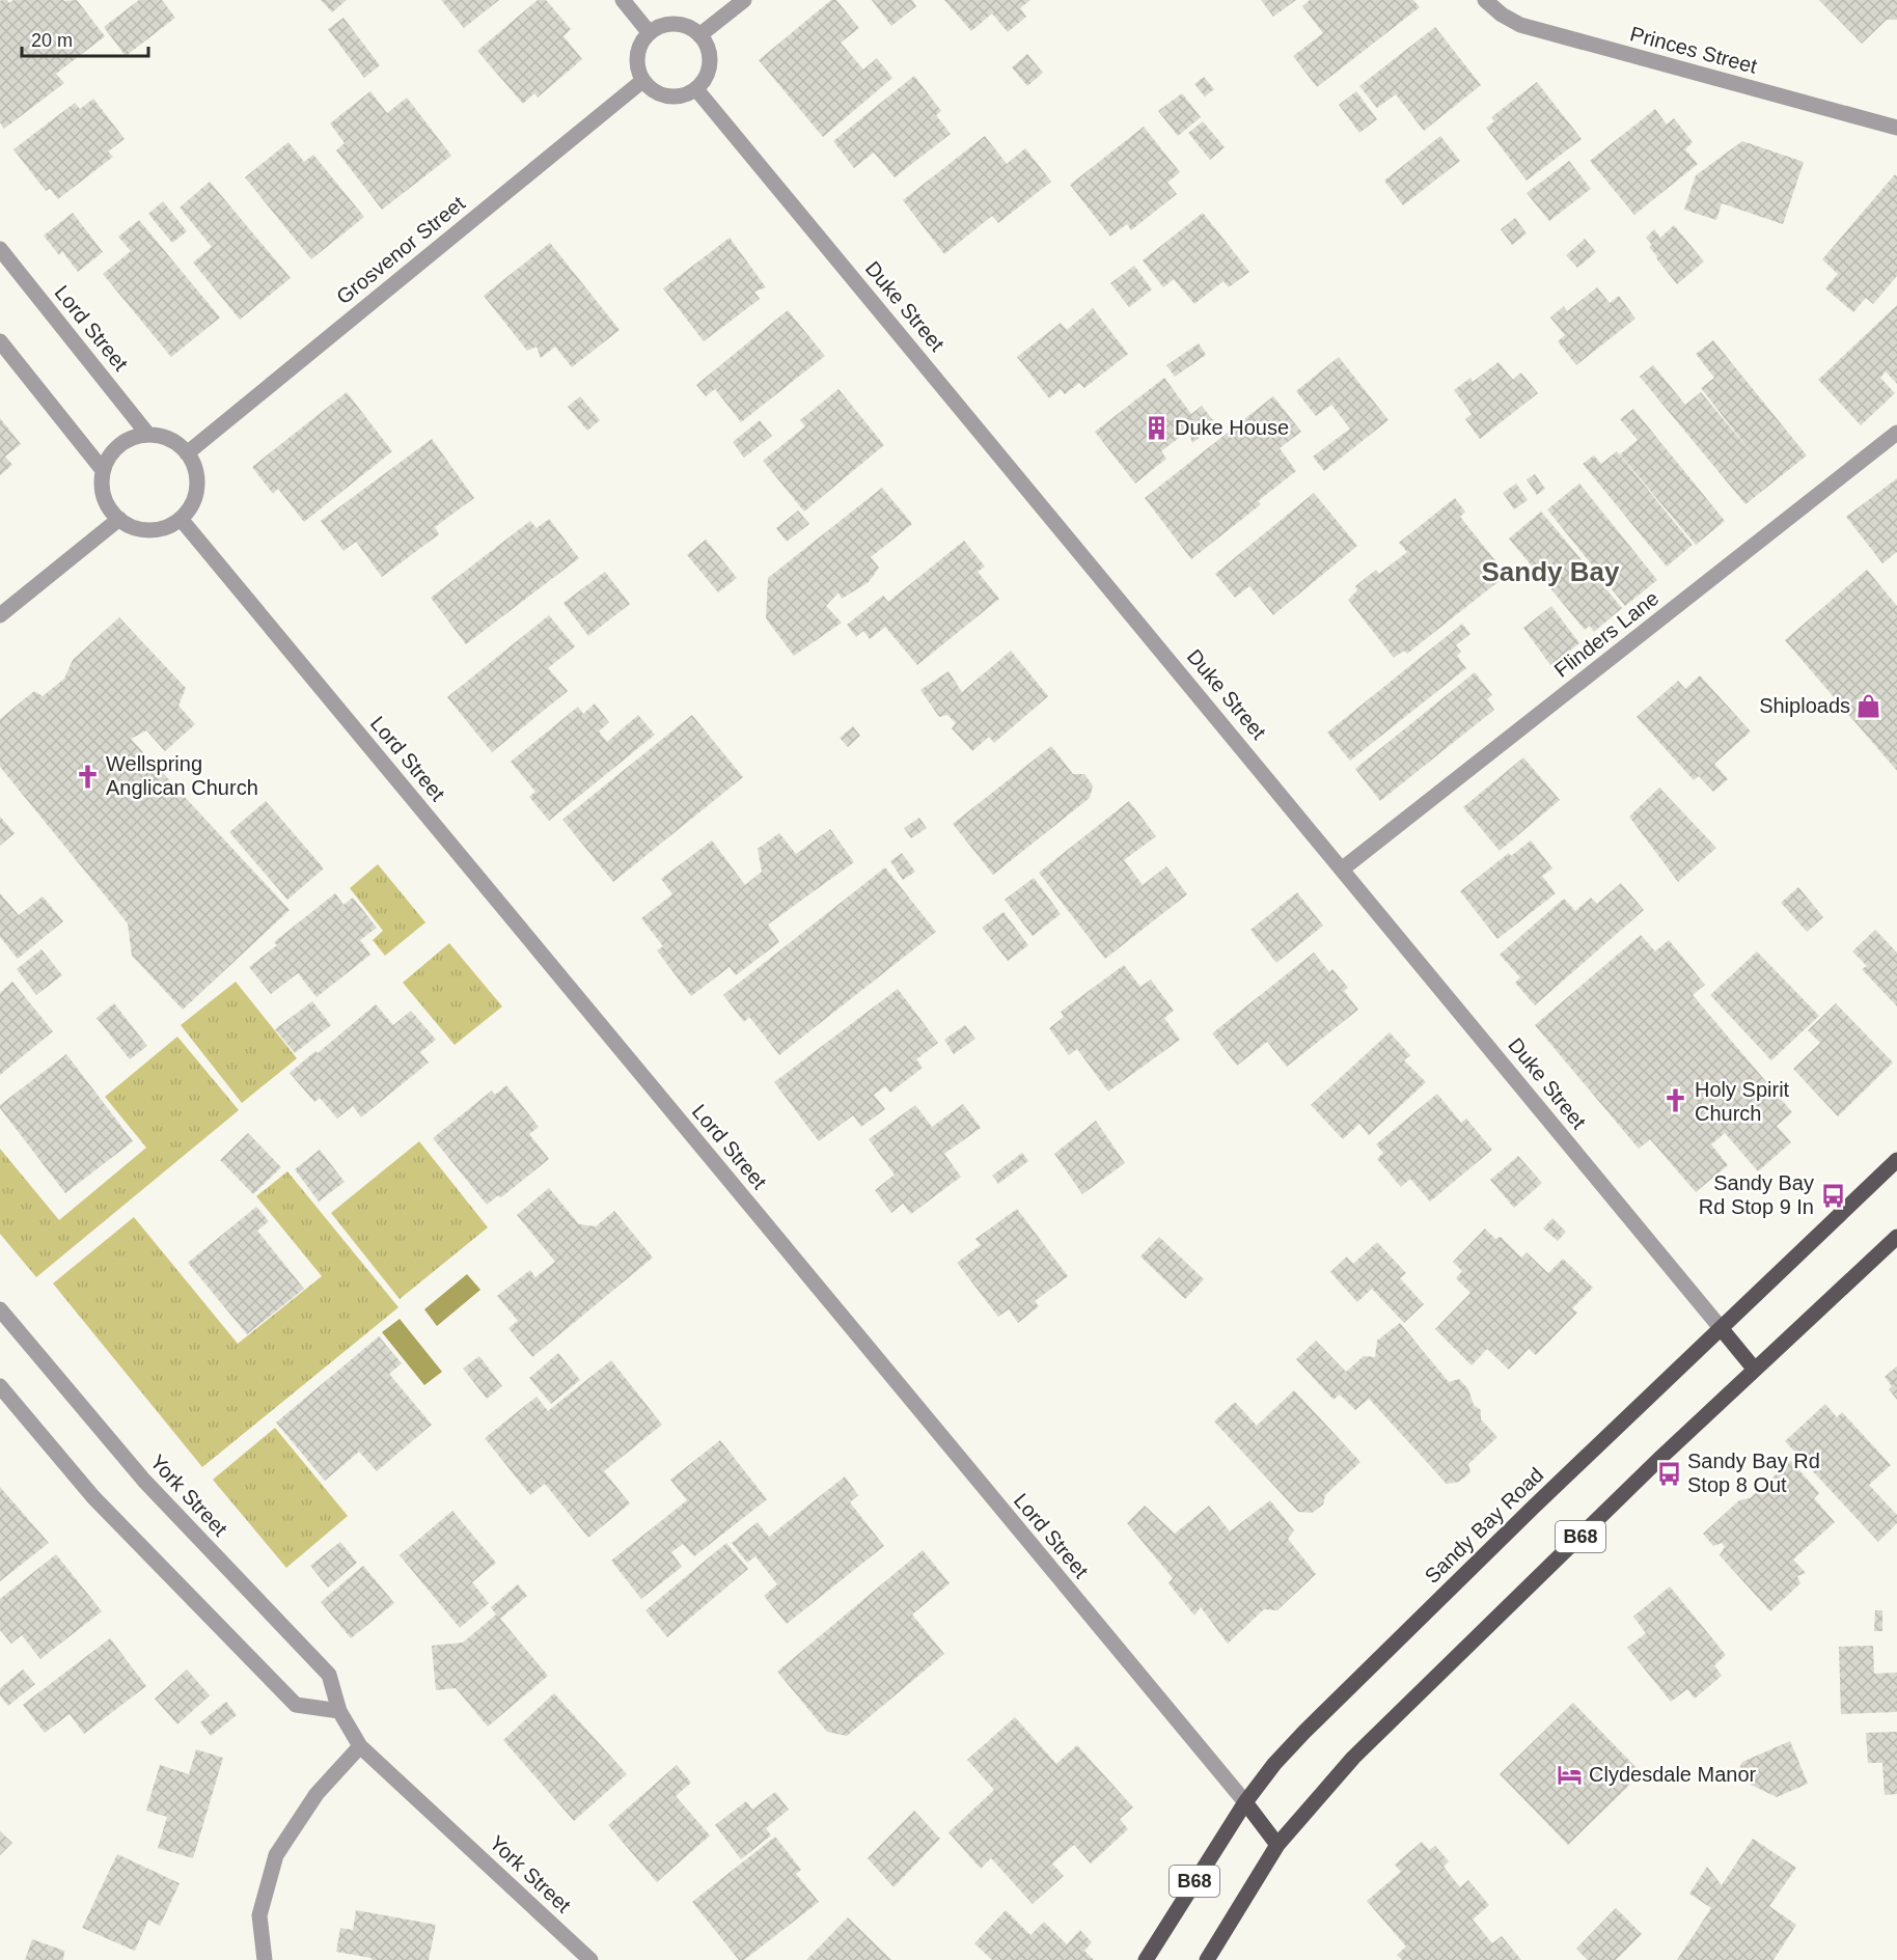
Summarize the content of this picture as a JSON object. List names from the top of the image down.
{
  "streets": {
    "main road": ["Sandy Bay Road", "B68"],
    "street": [
      "Princes Street",
      "Grosvenor Street",
      "Duke Street",
      "Lord Street",
      "Flinders Lane",
      "York Street"
    ]
  },
  "crossings": [
    ["Grosvenor Street", "Duke Street"],
    ["Grosvenor Street", "Lord Street"],
    ["Duke Street", "Flinders Lane"],
    ["Duke Street", "Sandy Bay Road"],
    ["Lord Street", "Sandy Bay Road"]
  ],
  "districts": ["Sandy Bay"],
  "places": {
    "building": ["Duke House"],
    "shop": ["Shiploads"],
    "church": ["Wellspring Anglican Church", "Holy Spirit Church"],
    "bus stop": ["Sandy Bay Rd Stop 9 In", "Sandy Bay Rd Stop 8 Out"],
    "hotel": ["Clydesdale Manor"]
  },
  "scale_bar": "20 m"
}
